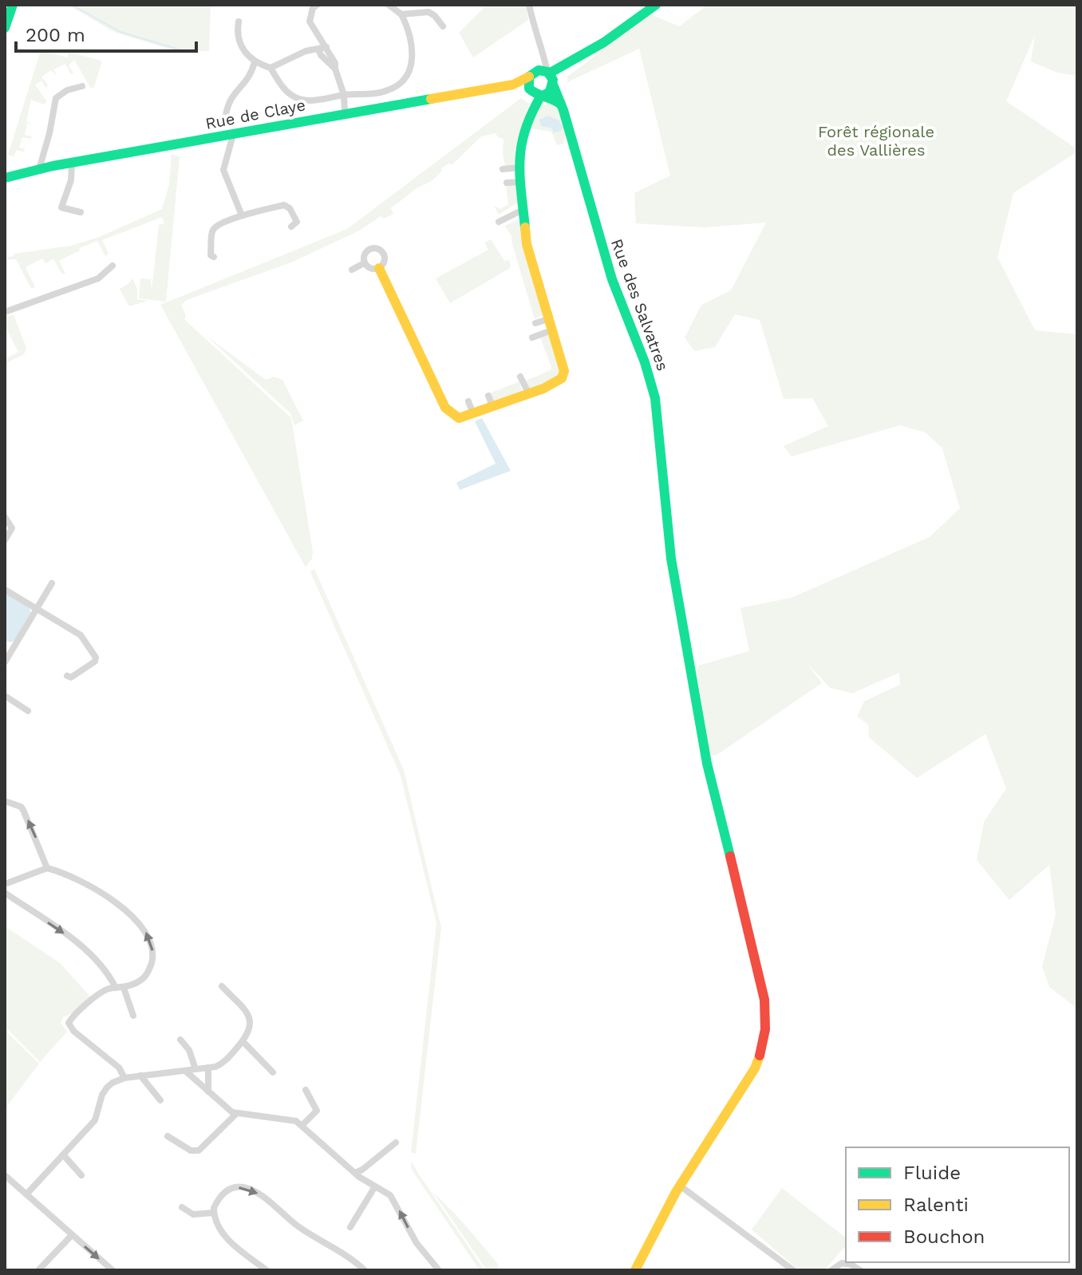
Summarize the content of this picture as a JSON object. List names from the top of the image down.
{
  "streets": {
    "street": ["Rue de Claye", "Rue des Salvatres"]
  },
  "parks": ["Forêt régionale des Vallières"],
  "legend": ["Fluide", "Ralenti", "Bouchon"],
  "scale_bar": "200 m"
}
